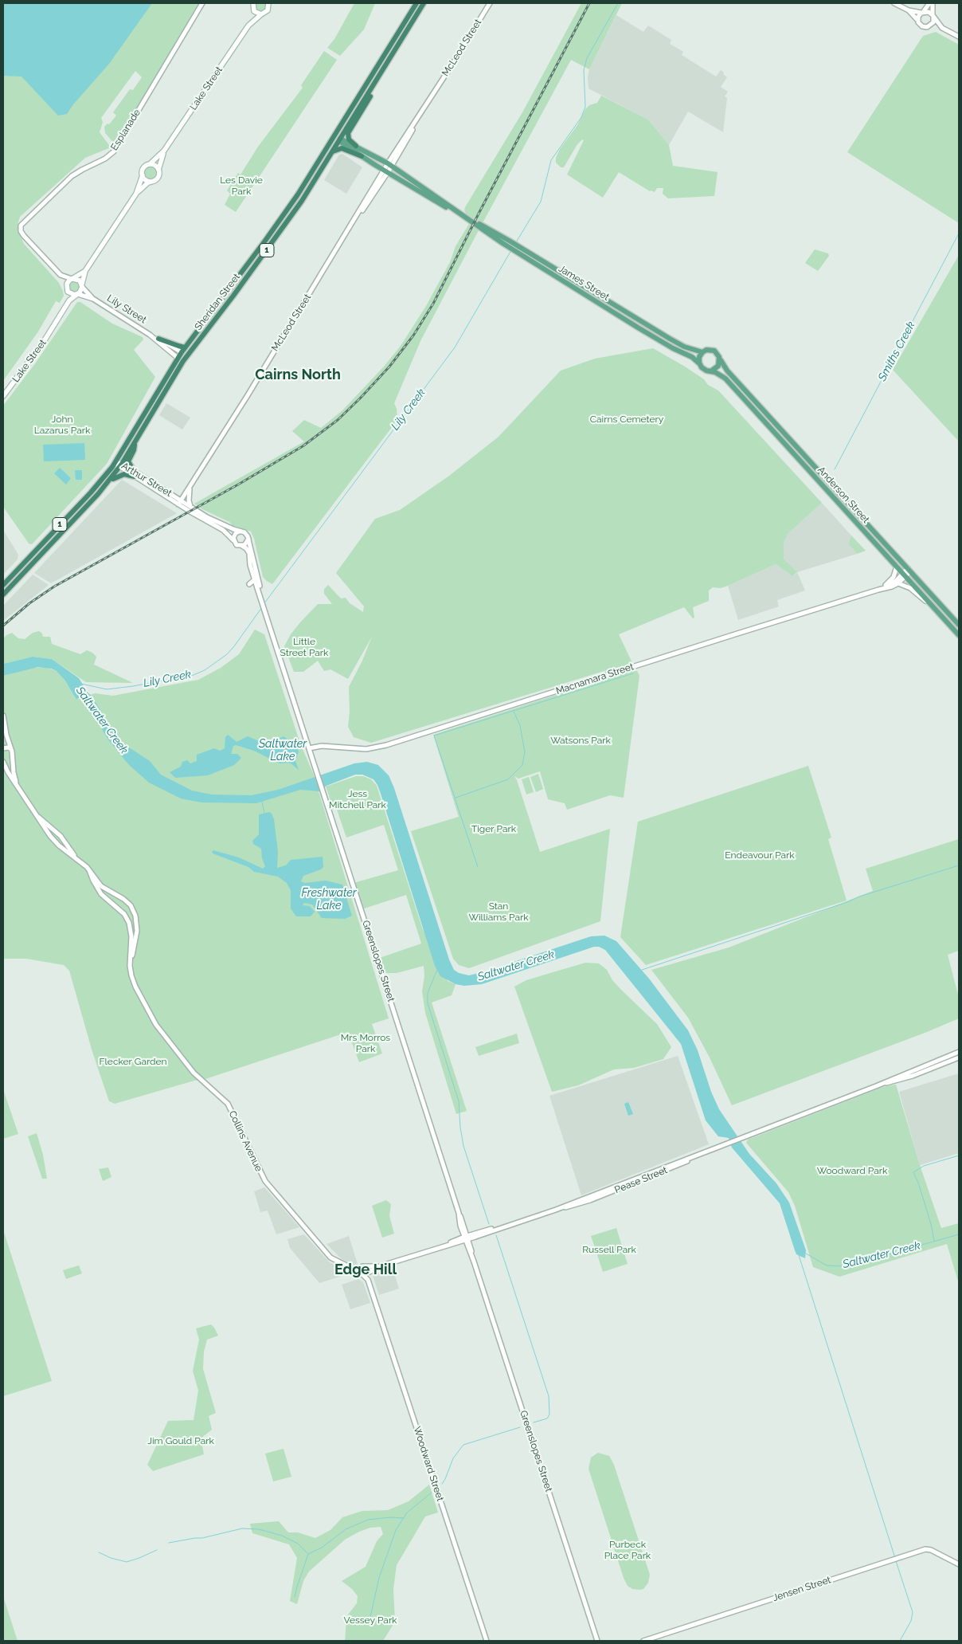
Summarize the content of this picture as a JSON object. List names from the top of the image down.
{
  "streets": {
    "highway": ["1", "Sheridan Street", "Lily Street"],
    "main road": ["Lake Street", "James Street", "Anderson Street"],
    "street": [
      "McLeod Street",
      "Esplanade",
      "Arthur Street",
      "Macnamara Street",
      "Greenslopes Street",
      "Collins Avenue",
      "Pease Street",
      "Woodward Street",
      "Jensen Street"
    ]
  },
  "crossings": [
    ["McLeod Street", "James Street"],
    ["McLeod Street", "Arthur Street"],
    ["Lake Street", "Lily Street"],
    ["James Street", "Sheridan Street"],
    ["James Street", "Anderson Street"],
    ["Sheridan Street", "Lily Street"],
    ["Sheridan Street", "Arthur Street"],
    ["Arthur Street", "Greenslopes Street"],
    ["Anderson Street", "Macnamara Street"],
    ["Macnamara Street", "Greenslopes Street"],
    ["Greenslopes Street", "Pease Street"],
    ["Collins Avenue", "Pease Street"],
    ["Collins Avenue", "Woodward Street"],
    ["Pease Street", "Woodward Street"]
  ],
  "districts": ["Cairns North", "Edge Hill"],
  "water": [
    "Smiths Creek",
    "Lily Creek",
    "Saltwater Creek",
    "Saltwater Lake",
    "Freshwater Lake"
  ],
  "parks": [
    "Les Davie Park",
    "John Lazarus Park",
    "Cairns Cemetery",
    "Little Street Park",
    "Watsons Park",
    "Jess Mitchell Park",
    "Tiger Park",
    "Endeavour Park",
    "Stan Williams Park",
    "Mrs Morros Park",
    "Flecker Garden",
    "Woodward Park",
    "Russell Park",
    "Jim Gould Park",
    "Purbeck Place Park",
    "Vessey Park"
  ]
}
